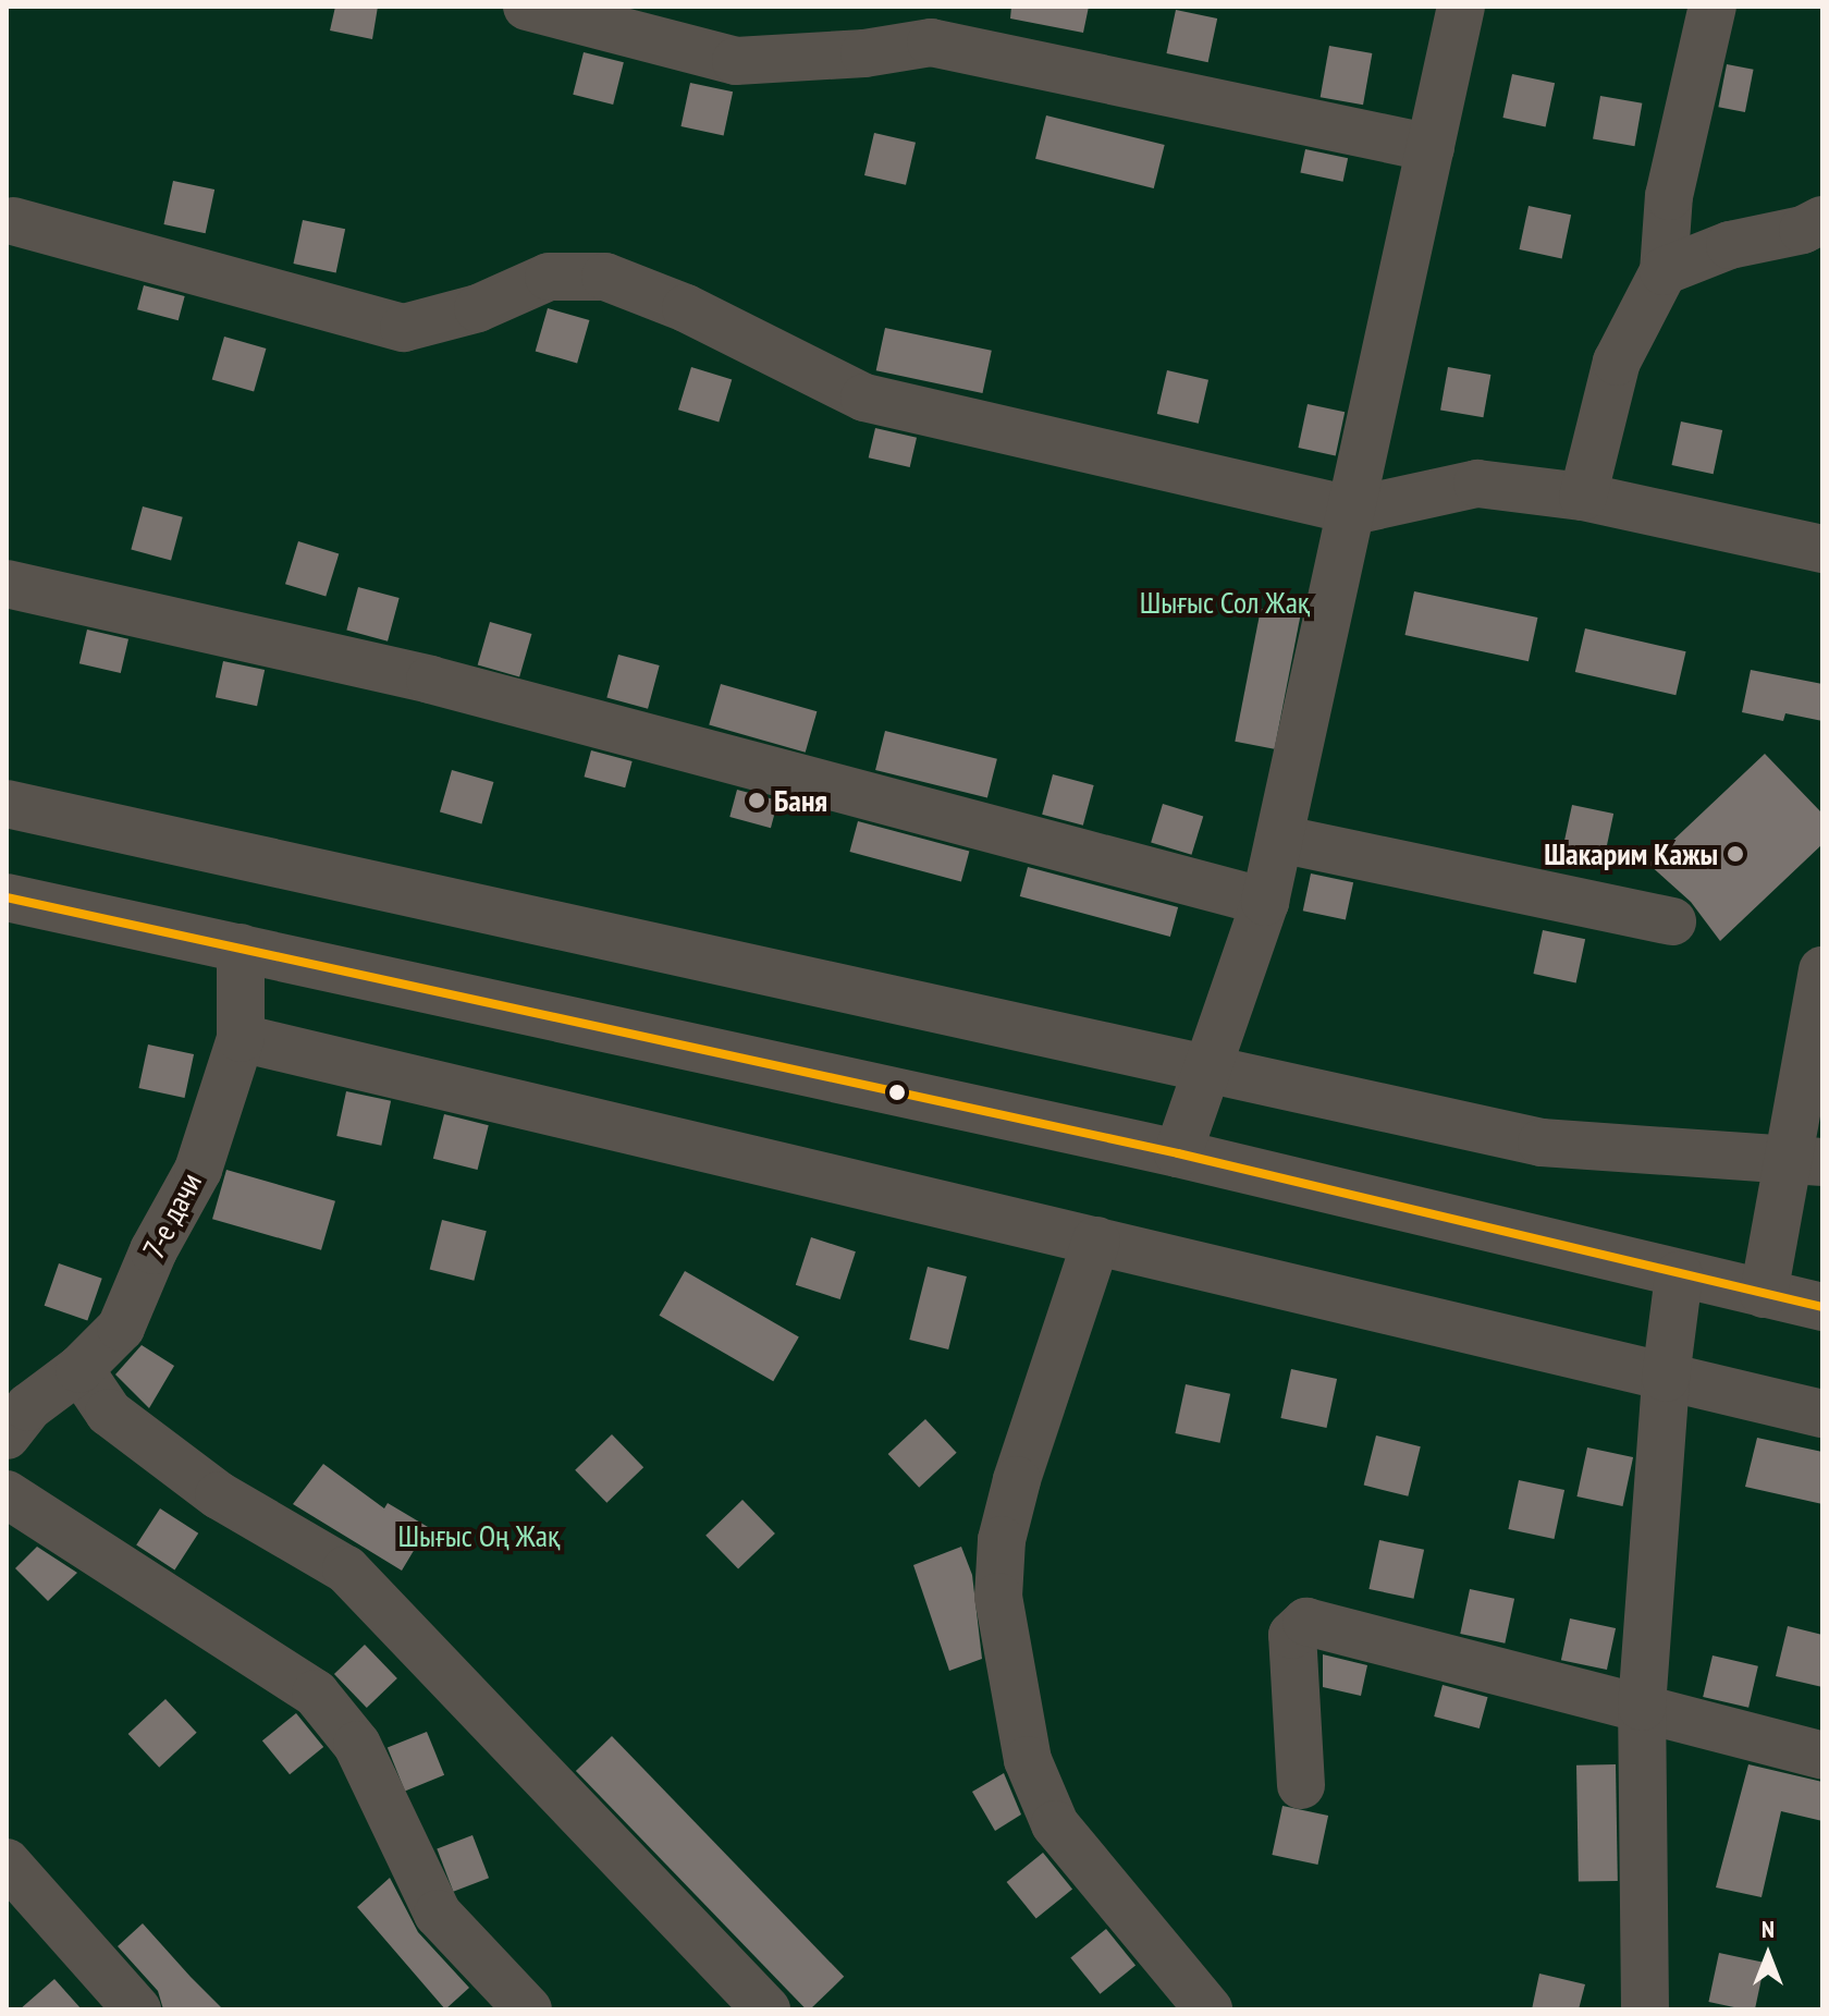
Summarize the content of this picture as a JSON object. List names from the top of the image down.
{
  "streets": {
    "street": ["7-е дачи"]
  },
  "parks": ["Шығыс Сол Жақ", "Шығыс Оң Жақ"],
  "places": ["Баня", "Шакарим Кажы"],
  "north": "top"
}
